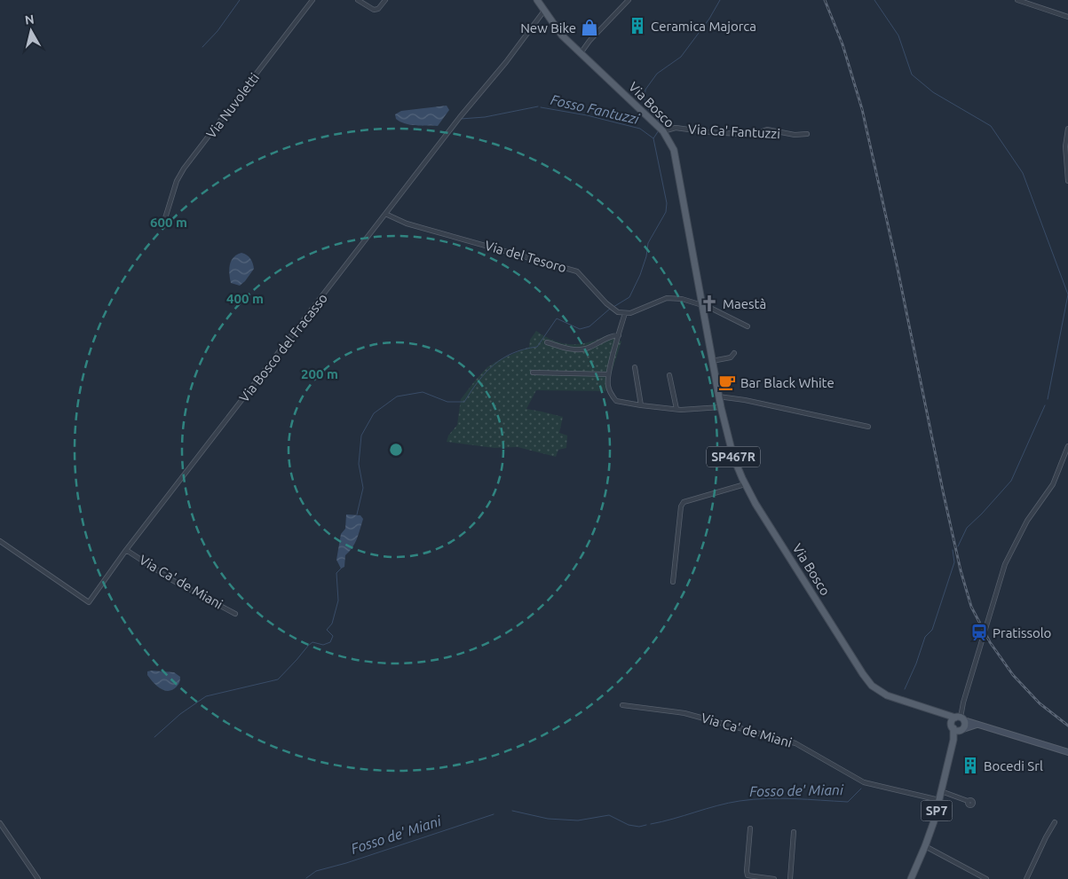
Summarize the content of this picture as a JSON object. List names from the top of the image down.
{
  "streets": {
    "main road": ["Via Bosco", "SP467R", "SP7"],
    "street": [
      "Via Nuvoletti",
      "Via Ca' Fantuzzi",
      "Via del Tesoro",
      "Via Bosco del Fracasso",
      "Via Ca' de Miani"
    ]
  },
  "crossings": [
    ["Via Bosco", "Via Ca' Fantuzzi"],
    ["Via Bosco", "Via Bosco del Fracasso"],
    ["Via Bosco", "SP7"],
    ["Via del Tesoro", "Via Bosco del Fracasso"],
    ["Via Bosco del Fracasso", "Via Ca' de Miani"],
    ["Via Ca' de Miani", "SP7"]
  ],
  "water": ["Fosso Fantuzzi", "Fosso de' Miani"],
  "places": {
    "building": ["Ceramica Majorca", "Bocedi Srl"],
    "shop": ["New Bike"],
    "church": ["Maestà"],
    "cafe": ["Bar Black White"],
    "station": ["Pratissolo"]
  },
  "north": "top",
  "rings": ["600 m", "400 m", "200 m"]
}
